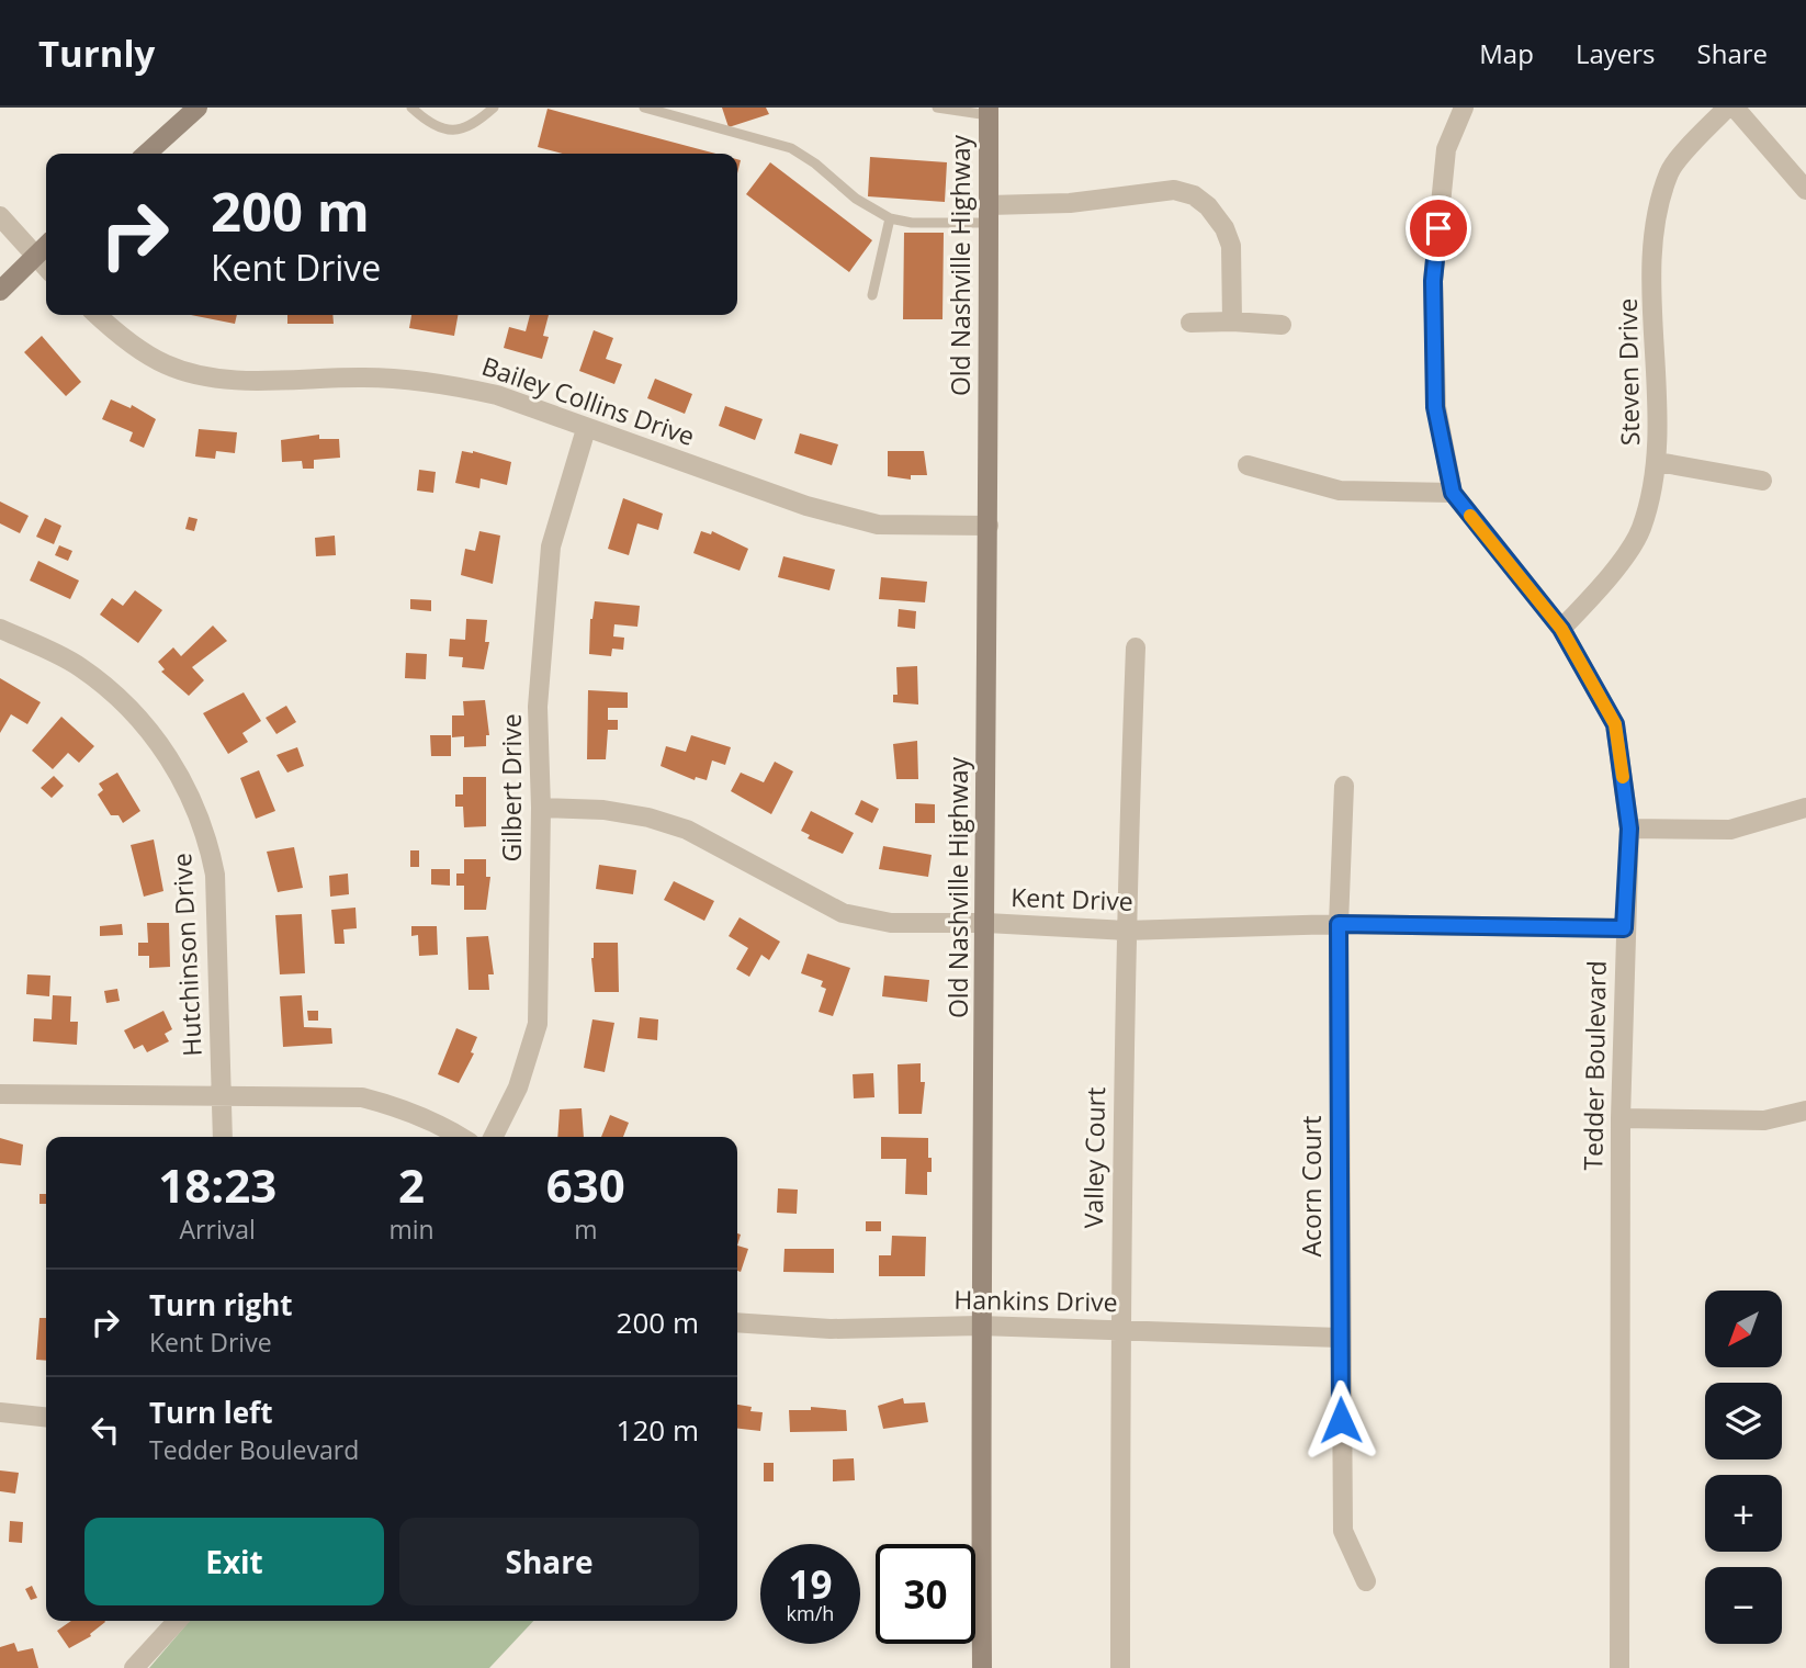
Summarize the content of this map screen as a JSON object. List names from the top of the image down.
{
  "streets": {
    "main road": ["Old Nashville Highway"],
    "street": [
      "Steven Drive",
      "Bailey Collins Drive",
      "Gilbert Drive",
      "Kent Drive",
      "Hutchinson Drive",
      "Tedder Boulevard",
      "Valley Court",
      "Acorn Court",
      "Hankins Drive"
    ]
  },
  "crossings": [
    ["Old Nashville Highway", "Bailey Collins Drive"],
    ["Old Nashville Highway", "Kent Drive"],
    ["Old Nashville Highway", "Hankins Drive"],
    ["Steven Drive", "Tedder Boulevard"],
    ["Bailey Collins Drive", "Gilbert Drive"],
    ["Gilbert Drive", "Kent Drive"],
    ["Kent Drive", "Tedder Boulevard"],
    ["Kent Drive", "Valley Court"],
    ["Kent Drive", "Acorn Court"],
    ["Valley Court", "Hankins Drive"],
    ["Acorn Court", "Hankins Drive"]
  ],
  "north": "bottom left",
  "page": {
    "header": "Turnly",
    "nav": ["Map", "Layers", "Share"],
    "turn": ["200 m", "Kent Drive"],
    "eta": [
      "18:23",
      "Arrival",
      "2",
      "min",
      "630",
      "m"
    ],
    "list": [
      {
        "name": "Turn right",
        "note": "Kent Drive",
        "value": "200 m"
      },
      {
        "name": "Turn left",
        "note": "Tedder Boulevard",
        "value": "120 m"
      }
    ],
    "map_buttons": ["+", "−"],
    "buttons": ["Exit", "Share"],
    "speed": "19 km/h",
    "limit": "30"
  }
}
